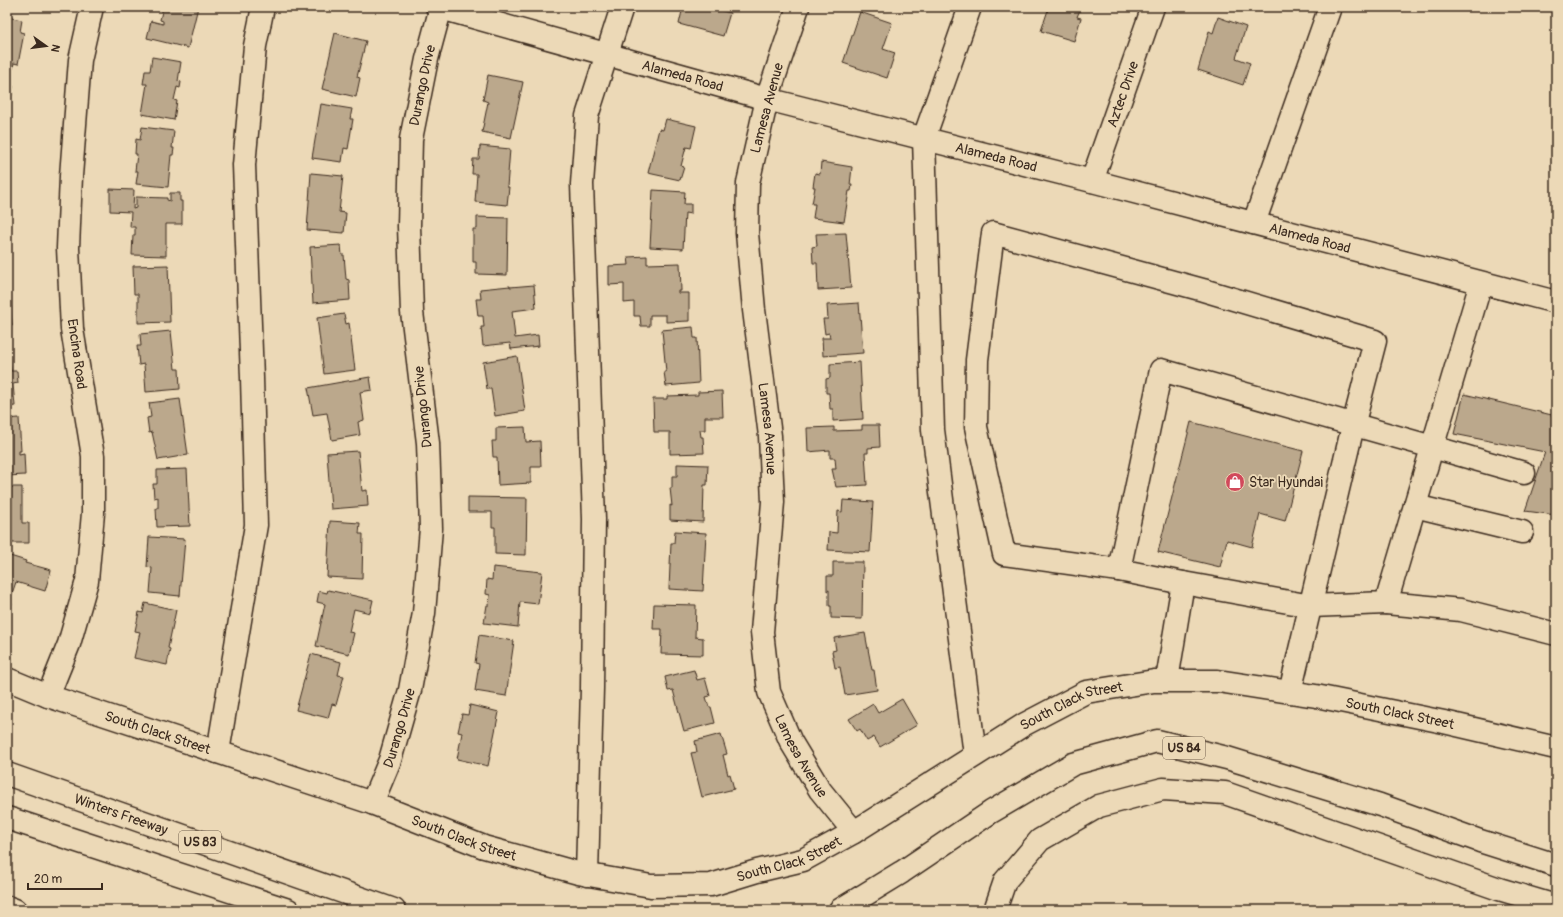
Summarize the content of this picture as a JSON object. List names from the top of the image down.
{
  "streets": {
    "main road": [
      "Alameda Road",
      "Durango Drive",
      "Aztec Drive",
      "Lamesa Avenue",
      "Encina Road",
      "South Clack Street",
      "US 84",
      "Winters Freeway",
      "US 83"
    ]
  },
  "crossings": [
    ["Alameda Road", "Durango Drive"],
    ["Alameda Road", "Aztec Drive"],
    ["Alameda Road", "Lamesa Avenue"],
    ["Durango Drive", "South Clack Street"],
    ["Lamesa Avenue", "South Clack Street"],
    ["Encina Road", "South Clack Street"]
  ],
  "places": {
    "shop": ["Star Hyundai"]
  },
  "scale_bar": "20 m",
  "north": "right"
}
